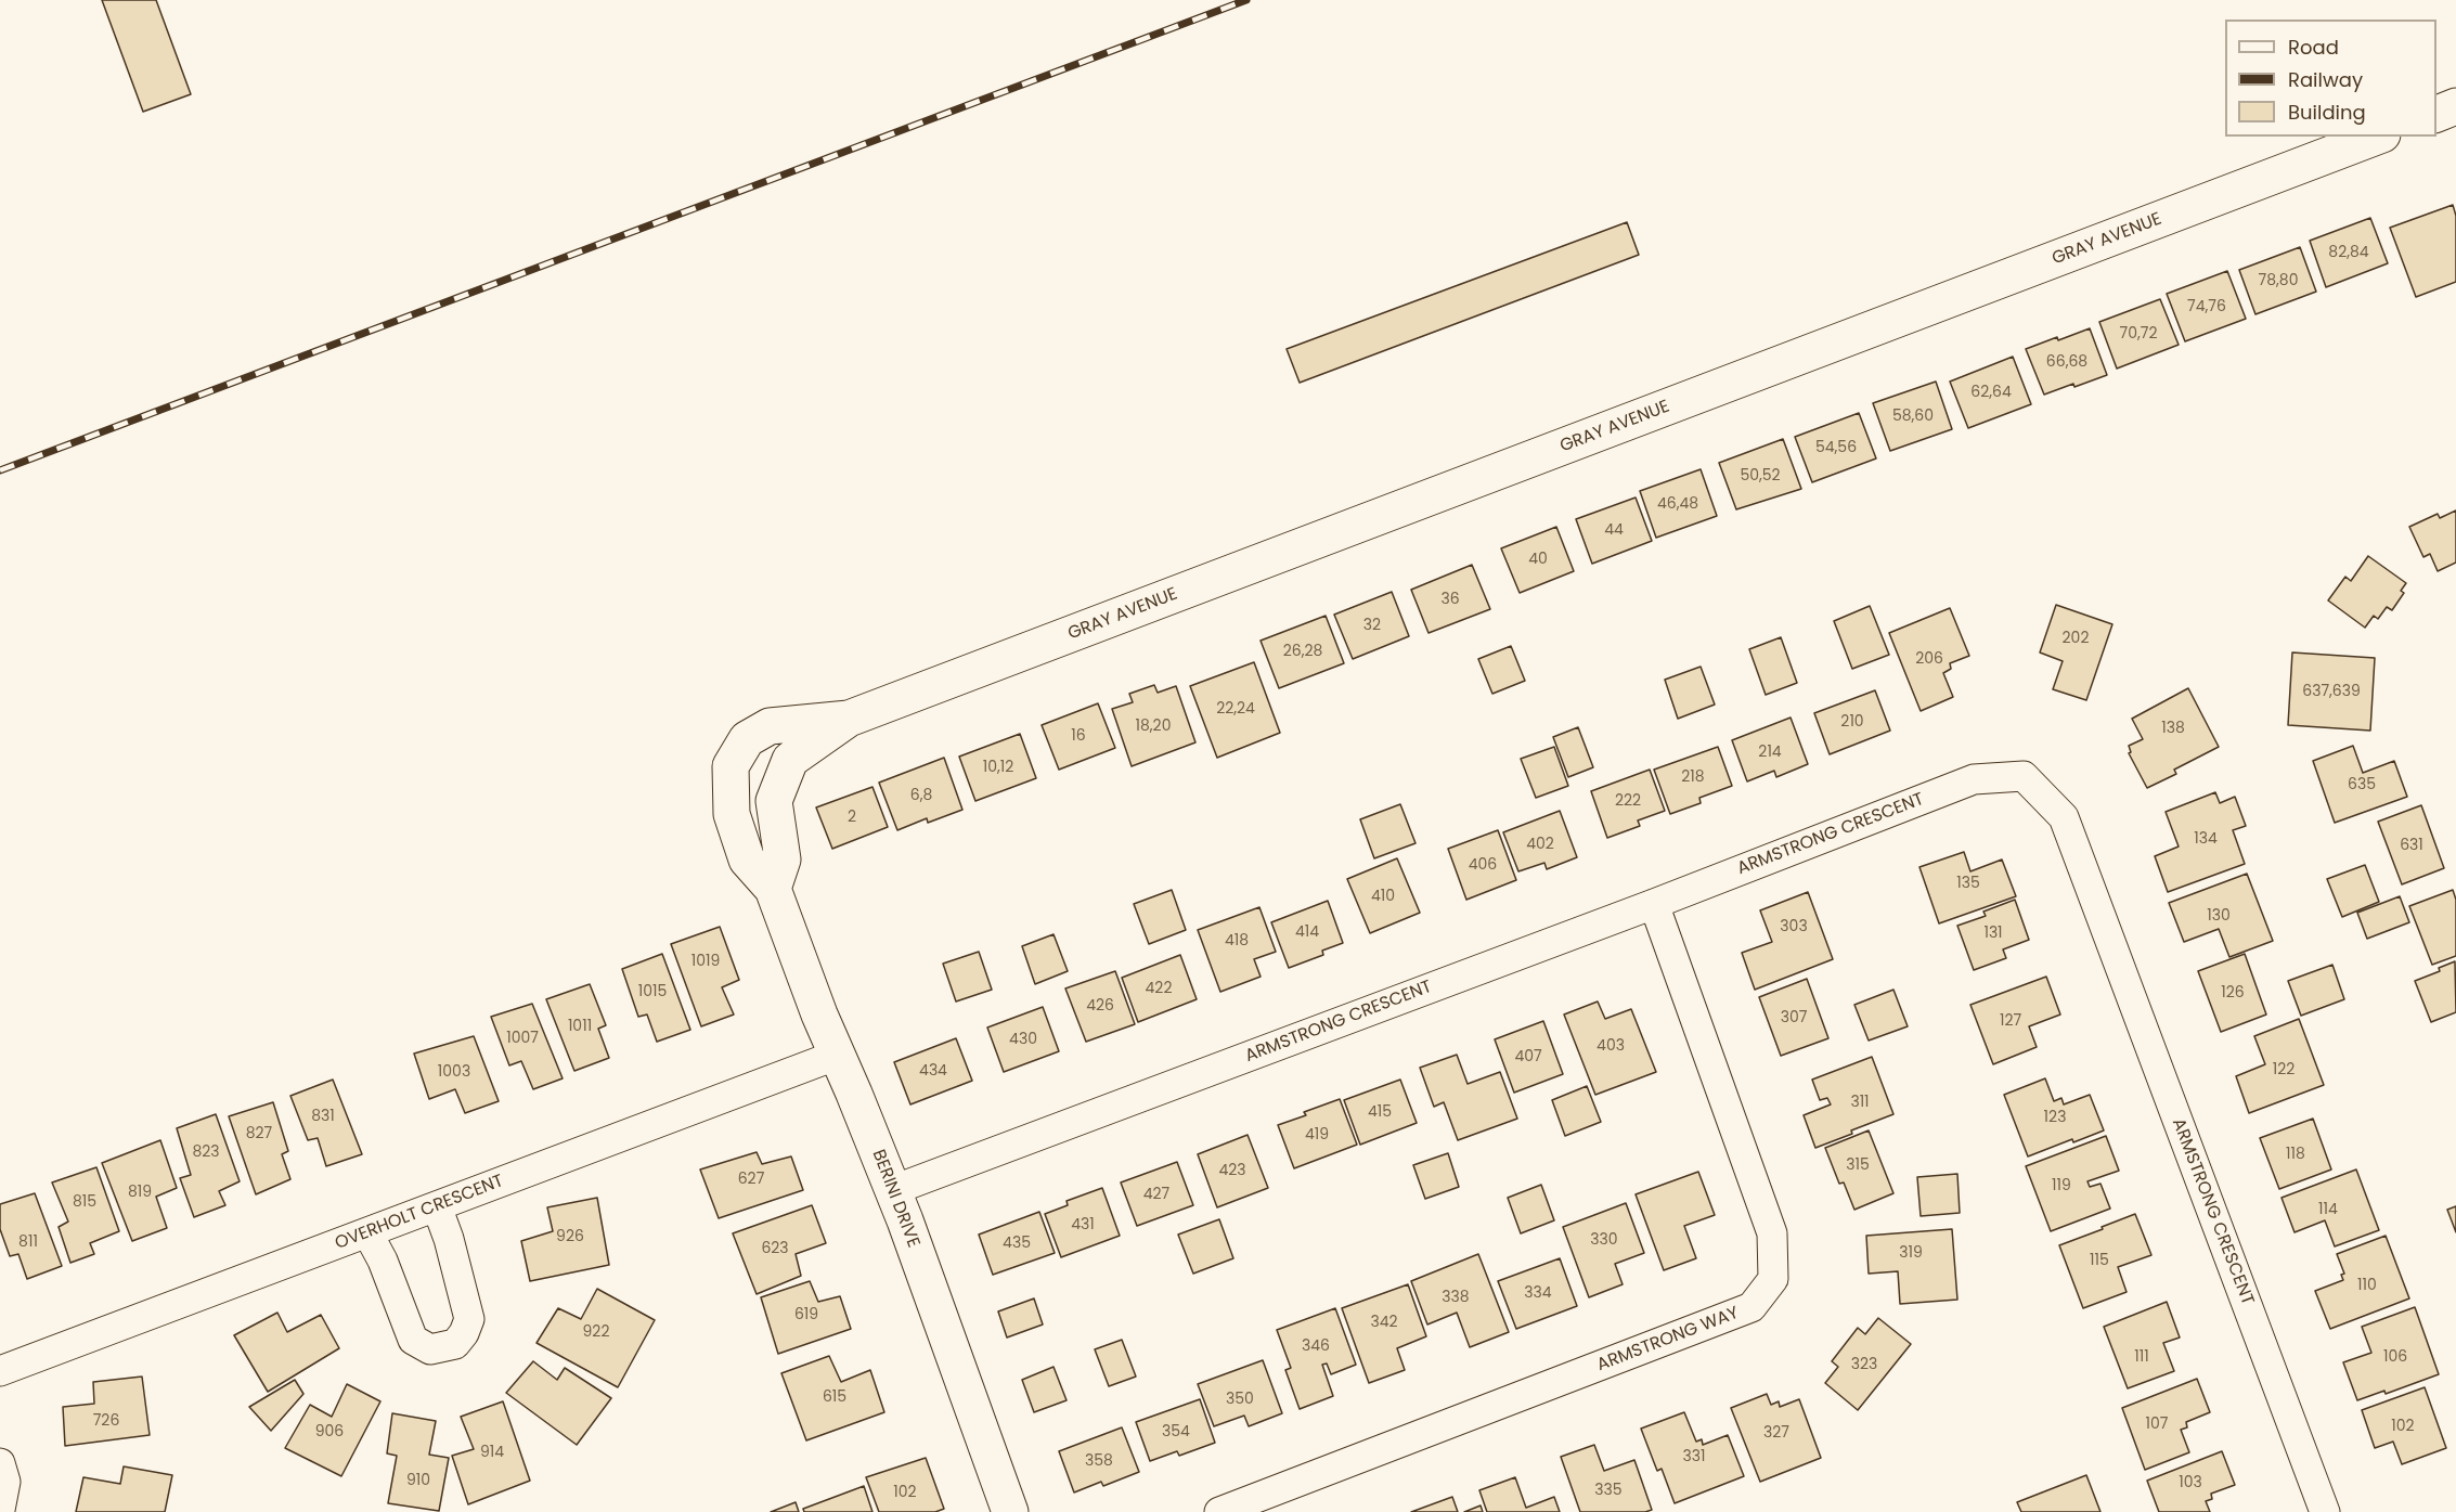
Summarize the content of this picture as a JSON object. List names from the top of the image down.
{
  "streets": {
    "street": [
      "GRAY AVENUE",
      "ARMSTRONG CRESCENT",
      "BERINI DRIVE",
      "OVERHOLT CRESCENT",
      "ARMSTRONG WAY"
    ]
  },
  "crossings": [
    ["GRAY AVENUE", "BERINI DRIVE"],
    ["ARMSTRONG CRESCENT", "BERINI DRIVE"],
    ["ARMSTRONG CRESCENT", "ARMSTRONG WAY"],
    ["BERINI DRIVE", "OVERHOLT CRESCENT"]
  ],
  "house_numbers": [
    "82,84",
    "78,80",
    "74,76",
    "70,72",
    "66,68",
    "62,64",
    "58,60",
    "54,56",
    "50,52",
    "46,48",
    "44",
    "40",
    "36",
    "32",
    "202",
    "26,28",
    "206",
    "637,639",
    "22,24",
    "210",
    "18,20",
    "138",
    "16",
    "214",
    "10,12",
    "218",
    "635",
    "6,8",
    "222",
    "2",
    "134",
    "402",
    "631",
    "406",
    "135",
    "410",
    "130",
    "303",
    "414",
    "131",
    "418",
    "1019",
    "422",
    "1015",
    "126",
    "426",
    "307",
    "127",
    "1011",
    "1007",
    "430",
    "403",
    "407",
    "122",
    "434",
    "1003",
    "311",
    "415",
    "831",
    "123",
    "827",
    "419",
    "823",
    "118",
    "315",
    "423",
    "627",
    "119",
    "819",
    "427",
    "815",
    "114",
    "431",
    "926",
    "330",
    "811",
    "435",
    "623",
    "319",
    "115",
    "110",
    "334",
    "338",
    "619",
    "342",
    "922",
    "346",
    "111",
    "106",
    "323",
    "615",
    "350",
    "726",
    "107",
    "102",
    "906",
    "354",
    "327",
    "914",
    "331",
    "358",
    "910",
    "103",
    "335",
    "102"
  ],
  "legend": ["Road", "Railway", "Building"]
}
